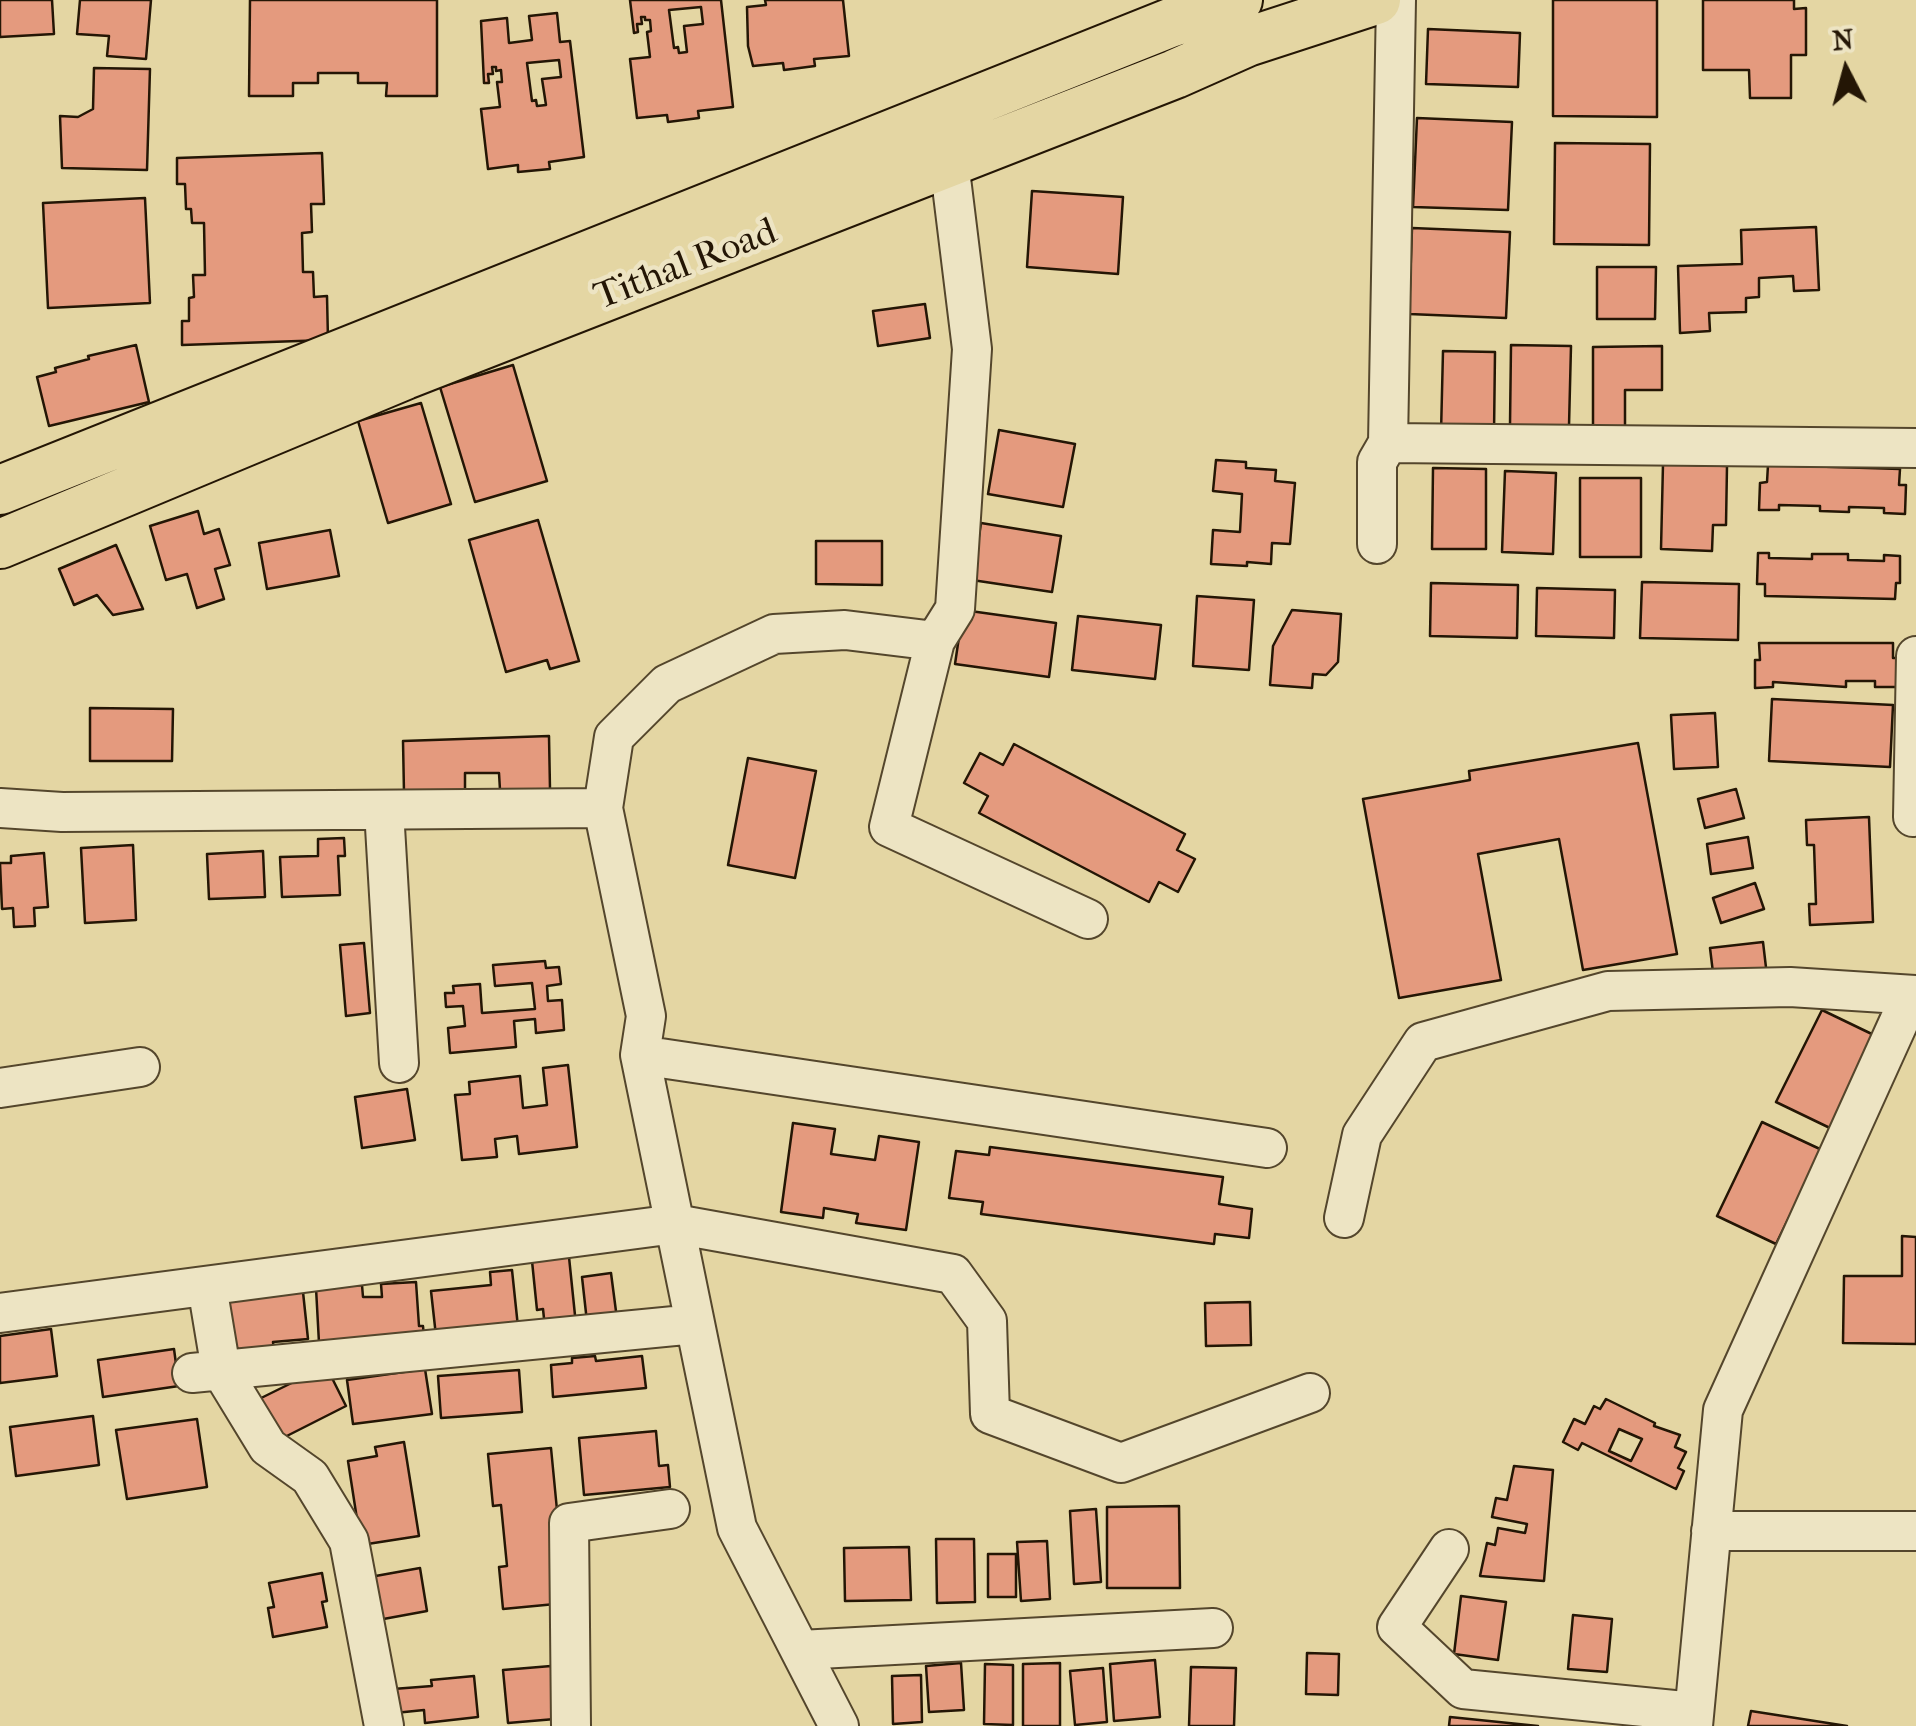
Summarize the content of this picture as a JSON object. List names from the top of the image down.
{
  "streets": {
    "main road": ["Tithal Road"]
  },
  "north": "top"
}
